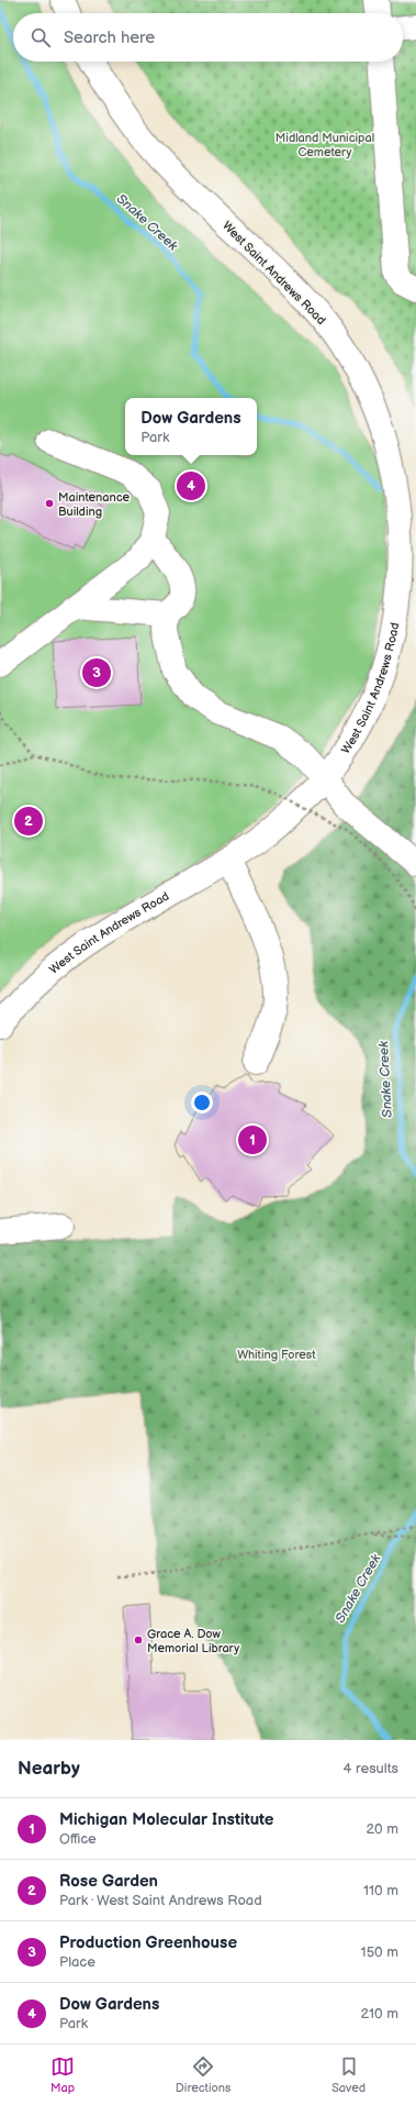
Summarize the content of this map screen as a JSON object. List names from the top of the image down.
{
  "streets": {
    "street": ["West Saint Andrews Road"]
  },
  "water": ["Snake Creek"],
  "parks": ["Midland Municipal Cemetery", "Whiting Forest"],
  "places": ["Maintenance Building", "Grace A. Dow Memorial Library"],
  "page": {
    "search": "Search here",
    "popup": ["Dow Gardens", "Park"],
    "pins": [
      "4",
      "3",
      "2",
      "1"
    ],
    "heading": ["Nearby", "4 results"],
    "list": [
      {
        "mark": "1",
        "name": "Michigan Molecular Institute",
        "note": "Office",
        "value": "20 m"
      },
      {
        "mark": "2",
        "name": "Rose Garden",
        "note": "Park · West Saint Andrews Road",
        "value": "110 m"
      },
      {
        "mark": "3",
        "name": "Production Greenhouse",
        "note": "Place",
        "value": "150 m"
      },
      {
        "mark": "4",
        "name": "Dow Gardens",
        "note": "Park",
        "value": "210 m"
      }
    ],
    "nav": ["Map", "Directions", "Saved"]
  }
}
